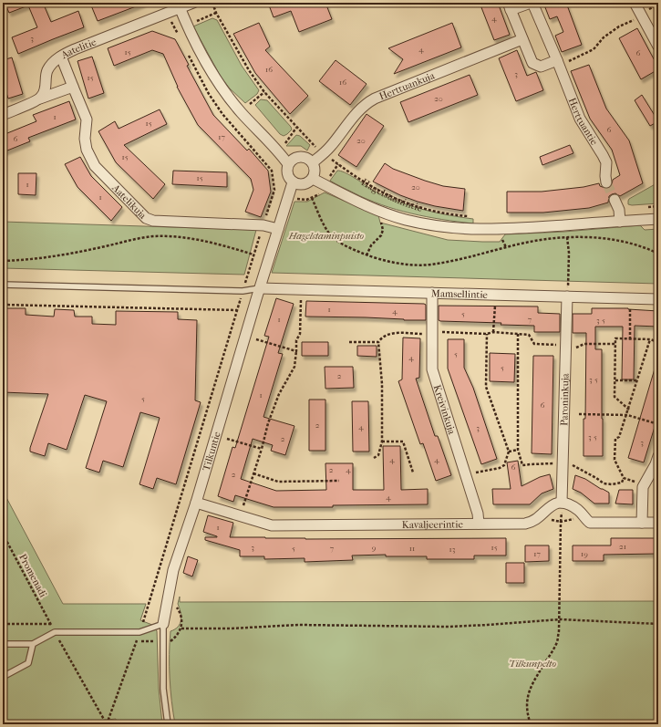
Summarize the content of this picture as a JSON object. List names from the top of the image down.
{
  "streets": {
    "street": [
      "Aatelitie",
      "Herttuankuja",
      "Herttuantie",
      "Hagelstamintie",
      "Aatelikuja",
      "Mamsellintie",
      "Paroninkuja",
      "Kreivinkuja",
      "Tilkuntie",
      "Kavaljeerintie"
    ],
    "path": ["Promenadi"]
  },
  "crossings": [
    ["Aatelitie", "Aatelikuja"],
    ["Herttuankuja", "Herttuantie"],
    ["Herttuankuja", "Hagelstamintie"],
    ["Herttuankuja", "Tilkuntie"],
    ["Hagelstamintie", "Tilkuntie"],
    ["Aatelikuja", "Tilkuntie"],
    ["Mamsellintie", "Paroninkuja"],
    ["Mamsellintie", "Kreivinkuja"],
    ["Mamsellintie", "Tilkuntie"],
    ["Paroninkuja", "Kavaljeerintie"],
    ["Kreivinkuja", "Kavaljeerintie"],
    ["Tilkuntie", "Kavaljeerintie"]
  ],
  "parks": ["Hagelstaminpuisto", "Tilkunpelto"],
  "house_numbers": [
    "4",
    "3",
    "4",
    "15",
    "6",
    "16",
    "3",
    "15",
    "16",
    "20",
    "1",
    "15",
    "6",
    "17",
    "6",
    "20",
    "15",
    "15",
    "1",
    "20",
    "1",
    "1",
    "4",
    "5",
    "1",
    "7",
    "3-5",
    "5",
    "4",
    "5",
    "2",
    "3-5",
    "1",
    "5",
    "6",
    "2",
    "4",
    "3",
    "3-5",
    "2",
    "3",
    "4",
    "4",
    "6",
    "2",
    "4",
    "2",
    "4",
    "1",
    "21",
    "3",
    "9",
    "15",
    "5",
    "7",
    "11",
    "13",
    "17",
    "19"
  ]
}
